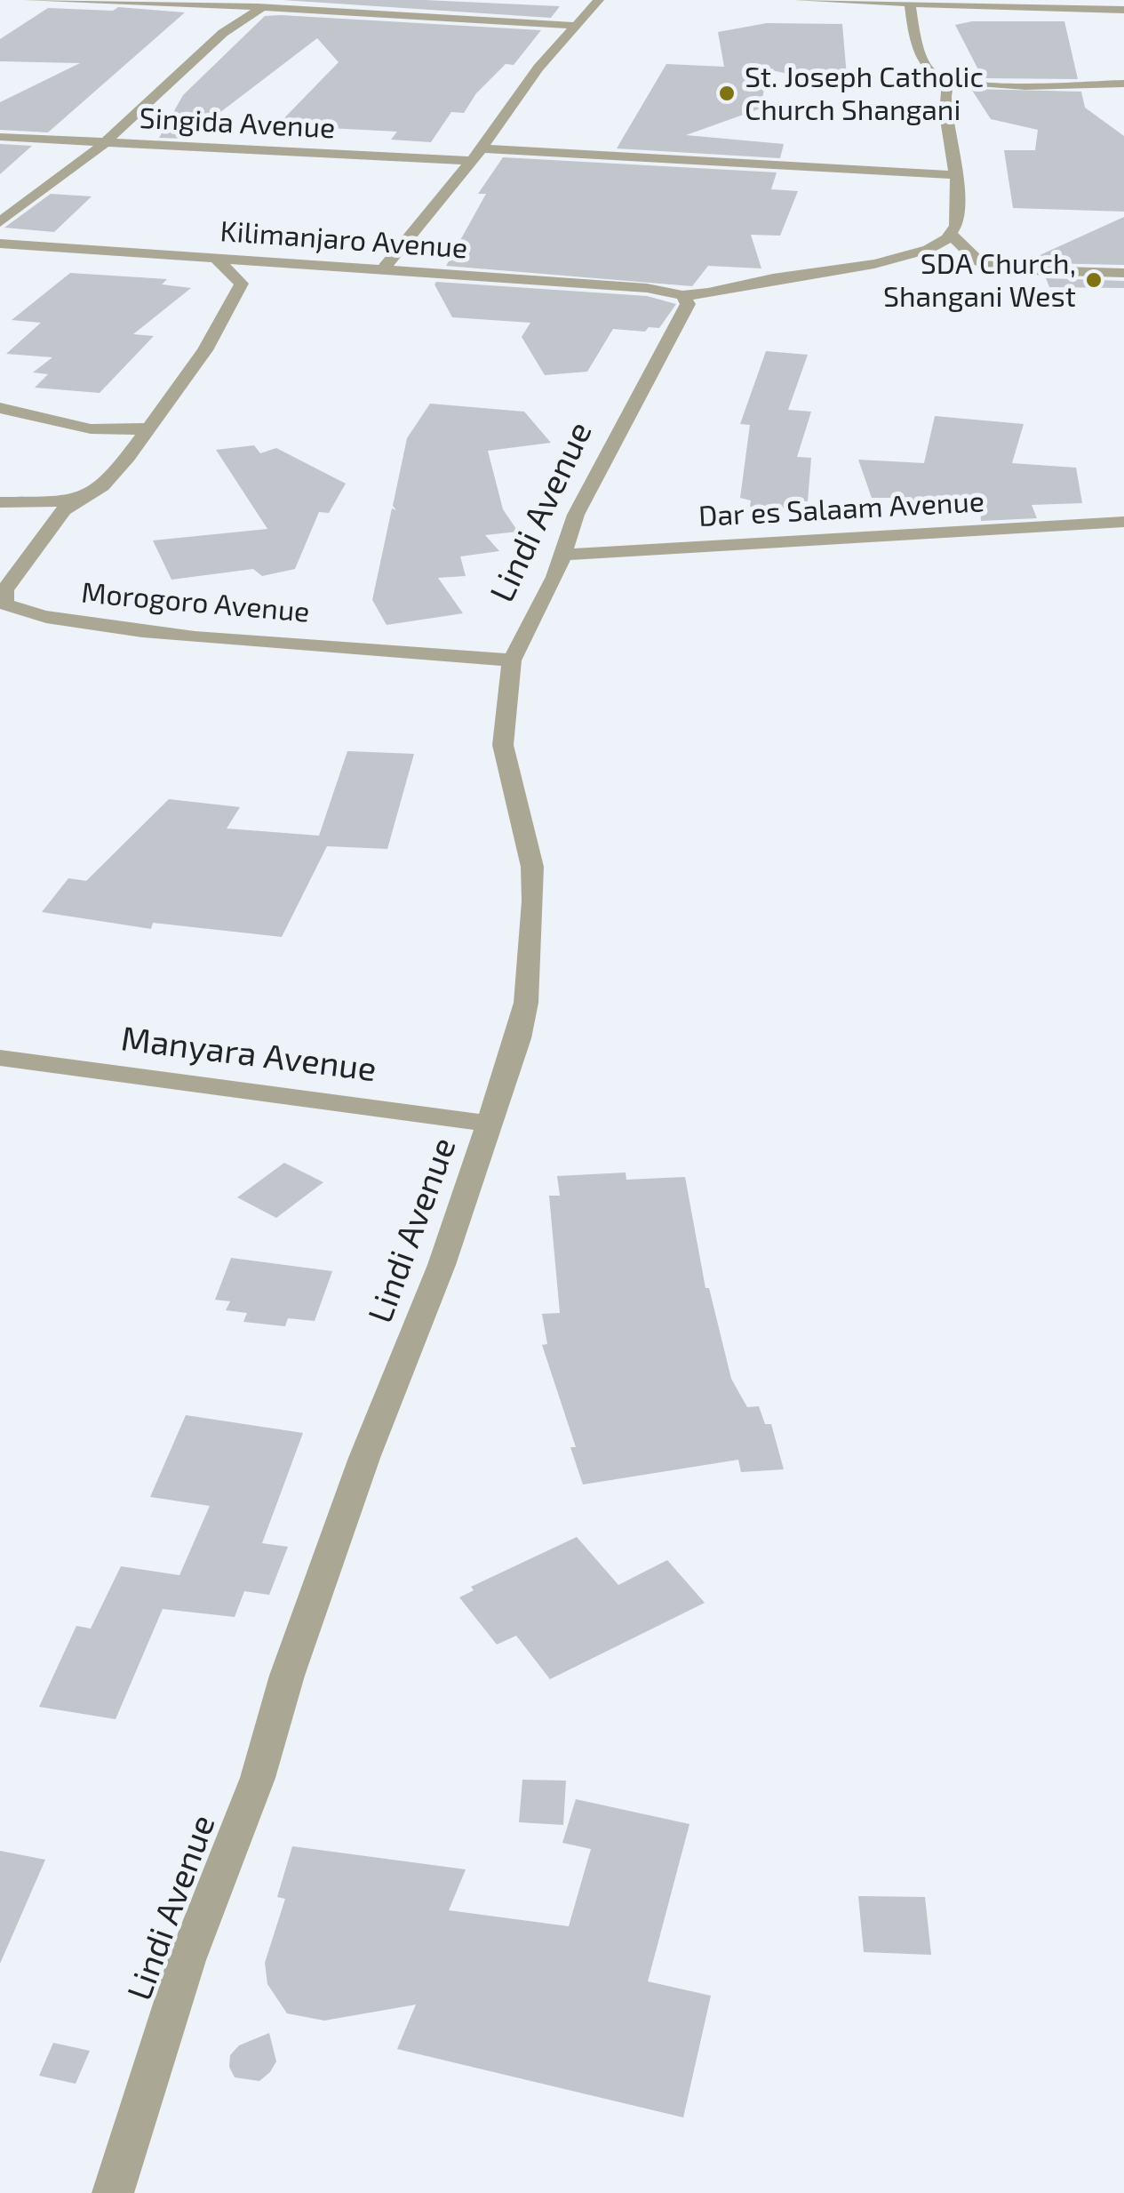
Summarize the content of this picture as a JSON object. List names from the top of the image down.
{
  "streets": {
    "street": [
      "Singida Avenue",
      "Kilimanjaro Avenue",
      "Dar es Salaam Avenue",
      "Lindi Avenue",
      "Morogoro Avenue",
      "Manyara Avenue"
    ]
  },
  "crossings": [
    ["Kilimanjaro Avenue", "Lindi Avenue"],
    ["Kilimanjaro Avenue", "Morogoro Avenue"],
    ["Dar es Salaam Avenue", "Lindi Avenue"],
    ["Lindi Avenue", "Morogoro Avenue"],
    ["Lindi Avenue", "Manyara Avenue"]
  ],
  "places": ["St. Joseph Catholic Church Shangani", "SDA Church, Shangani West"]
}
